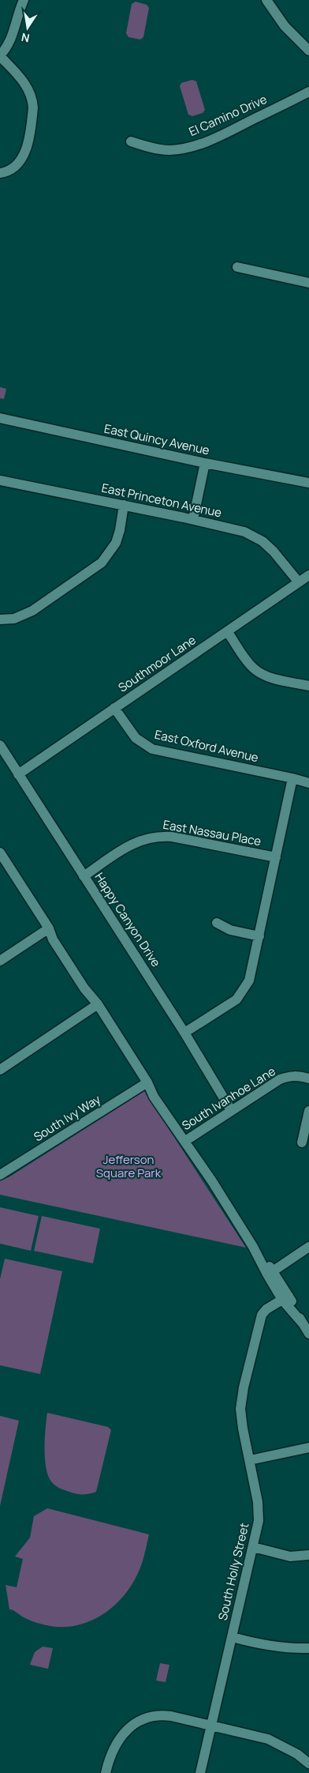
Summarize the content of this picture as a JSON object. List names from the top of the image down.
{
  "streets": {
    "street": [
      "El Camino Drive",
      "East Quincy Avenue",
      "East Princeton Avenue",
      "Southmoor Lane",
      "East Oxford Avenue",
      "East Nassau Place",
      "Happy Canyon Drive",
      "South Ivanhoe Lane",
      "South Ivy Way",
      "South Holly Street"
    ]
  },
  "crossings": [
    ["East Princeton Avenue", "Southmoor Lane"],
    ["Southmoor Lane", "East Oxford Avenue"],
    ["Southmoor Lane", "Happy Canyon Drive"],
    ["East Nassau Place", "Happy Canyon Drive"],
    ["Happy Canyon Drive", "South Ivanhoe Lane"]
  ],
  "parks": ["Jefferson Square Park"],
  "north": "bottom"
}
